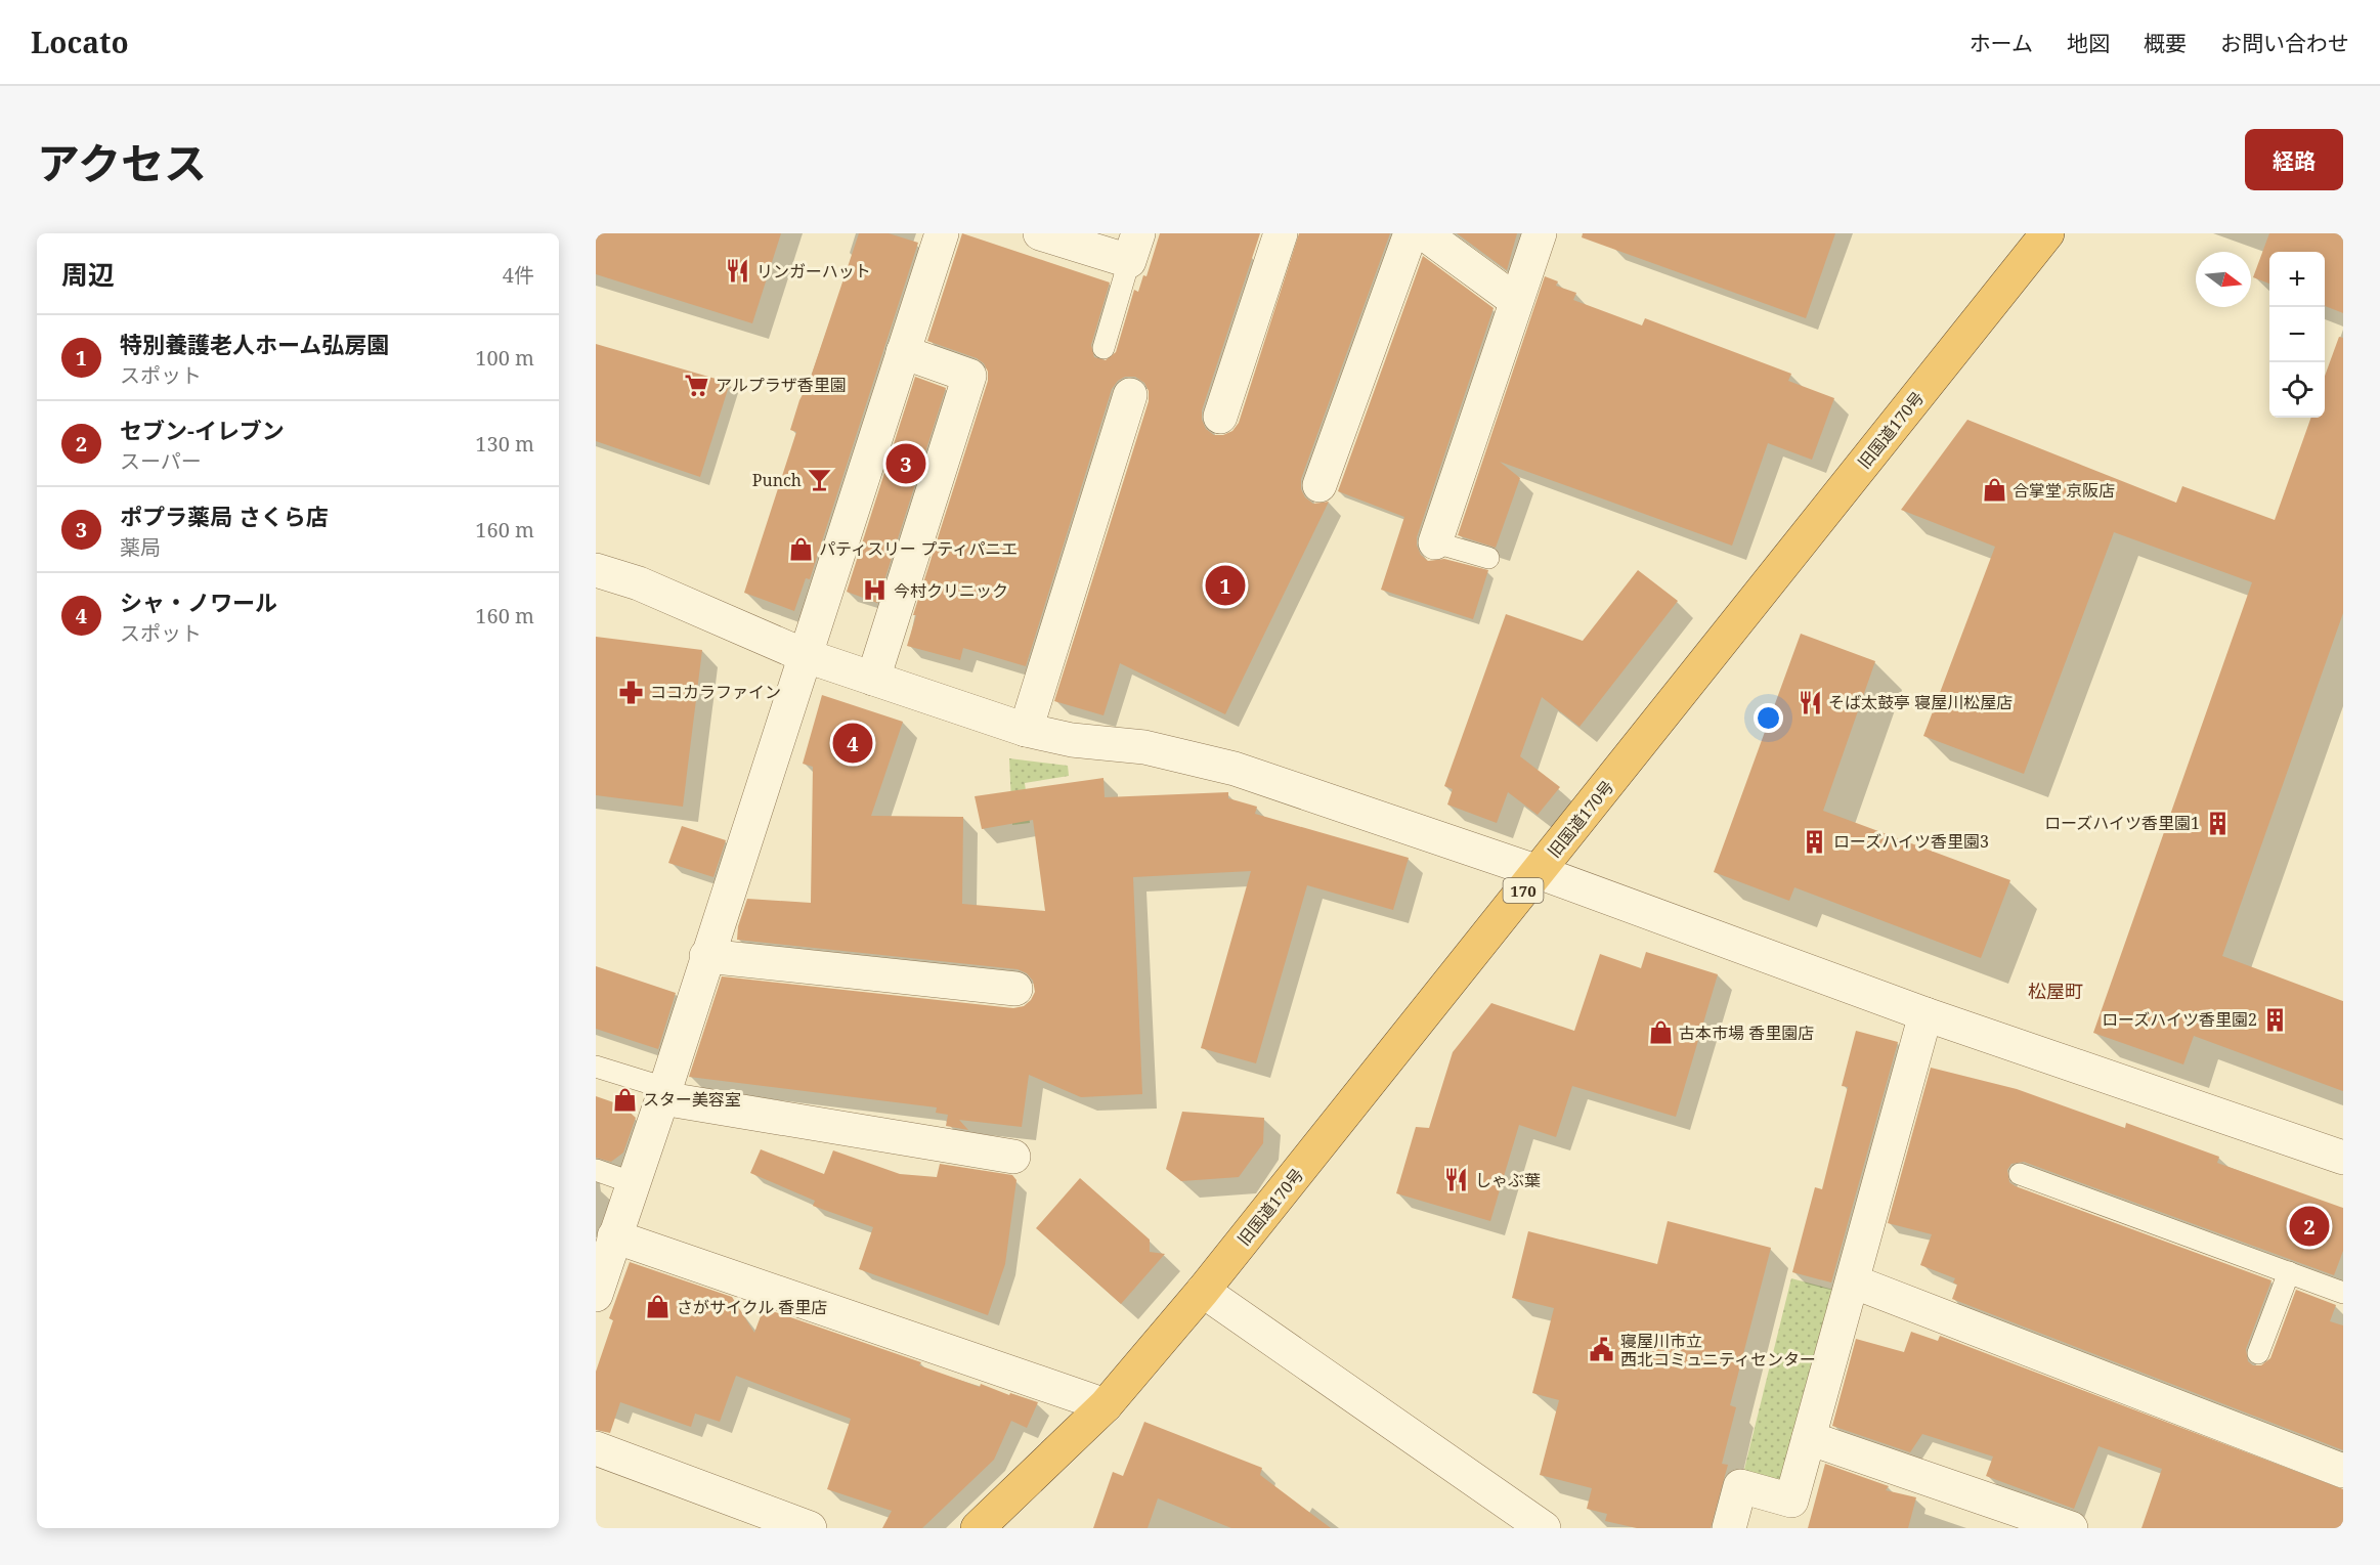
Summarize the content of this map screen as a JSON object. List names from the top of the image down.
{
  "streets": {
    "highway": ["旧国道170号", "170"]
  },
  "districts": ["松屋町"],
  "places": {
    "restaurant": ["リンガーハット", "そば太鼓亭 寝屋川松屋店", "しゃぶ葉"],
    "supermarket": ["アルプラザ香里園"],
    "bar": ["Punch"],
    "shop": [
      "合掌堂 京阪店",
      "パティスリー プティパニエ",
      "古本市場 香里園店",
      "スター美容室",
      "さがサイクル 香里店"
    ],
    "hospital": ["今村クリニック"],
    "pharmacy": ["ココカラファイン"],
    "building": ["ローズハイツ香里園1", "ローズハイツ香里園3", "ローズハイツ香里園2"],
    "public building": ["寝屋川市立 西北コミュニティセンター"]
  },
  "north": "right",
  "page": {
    "header": "Locato",
    "nav": [
      "ホーム",
      "地図",
      "概要",
      "お問い合わせ"
    ],
    "title": "アクセス",
    "buttons": "経路",
    "heading": ["周辺", "4件"],
    "map_buttons": ["+", "−"],
    "list": [
      {
        "mark": "1",
        "name": "特別養護老人ホーム弘房園",
        "note": "スポット",
        "value": "100 m"
      },
      {
        "mark": "2",
        "name": "セブン-イレブン",
        "note": "スーパー",
        "value": "130 m"
      },
      {
        "mark": "3",
        "name": "ポプラ薬局 さくら店",
        "note": "薬局",
        "value": "160 m"
      },
      {
        "mark": "4",
        "name": "シャ・ノワール",
        "note": "スポット",
        "value": "160 m"
      }
    ],
    "pins": [
      "3",
      "1",
      "4",
      "2"
    ]
  }
}
